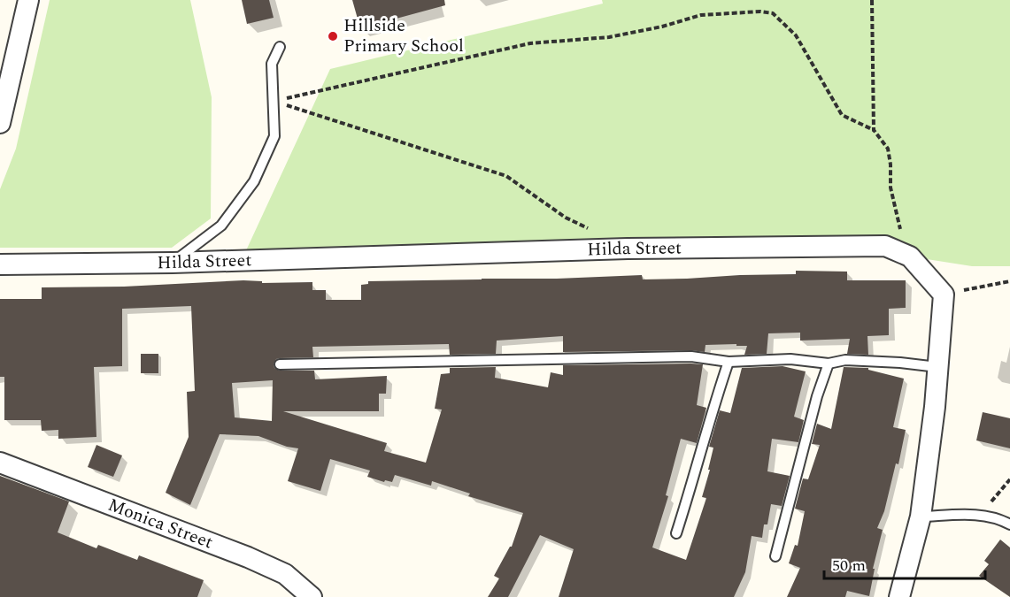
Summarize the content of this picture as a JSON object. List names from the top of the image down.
{
  "streets": {
    "street": ["Hilda Street", "Monica Street"]
  },
  "places": ["Hillside Primary School"],
  "scale_bar": "50 m"
}
